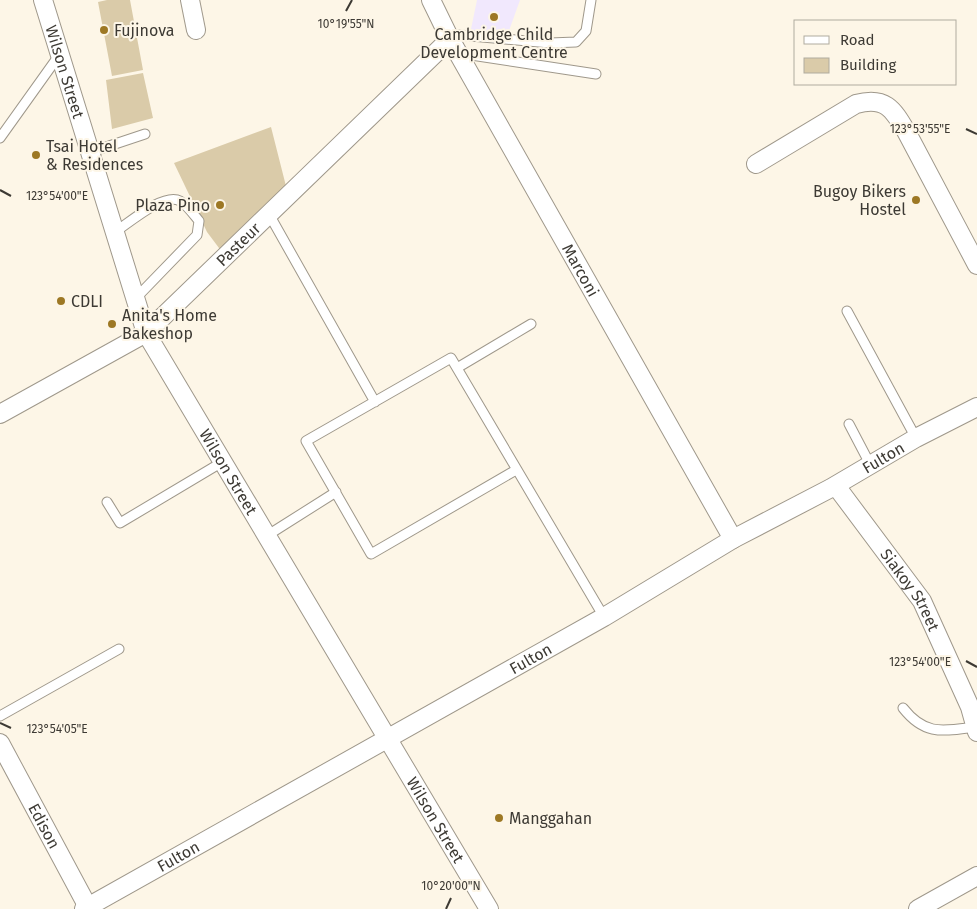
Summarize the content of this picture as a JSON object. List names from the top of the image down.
{
  "streets": {
    "street": [
      "Wilson Street",
      "Pasteur",
      "Marconi",
      "Fulton",
      "Siakoy Street",
      "Edison"
    ]
  },
  "crossings": [
    ["Wilson Street", "Pasteur"],
    ["Wilson Street", "Fulton"],
    ["Pasteur", "Marconi"],
    ["Marconi", "Fulton"],
    ["Fulton", "Siakoy Street"],
    ["Fulton", "Edison"]
  ],
  "places": [
    "Cambridge Child Development Centre",
    "Fujinova",
    "Tsai Hotel & Residences",
    "Bugoy Bikers Hostel",
    "Plaza Pino",
    "CDLI",
    "Anita's Home Bakeshop",
    "Manggahan"
  ],
  "legend": ["Road", "Building"],
  "coordinates": [
    "10°19'55\"N",
    "123°53'55\"E",
    "123°54'00\"E",
    "123°54'05\"E",
    "10°20'00\"N"
  ]
}
